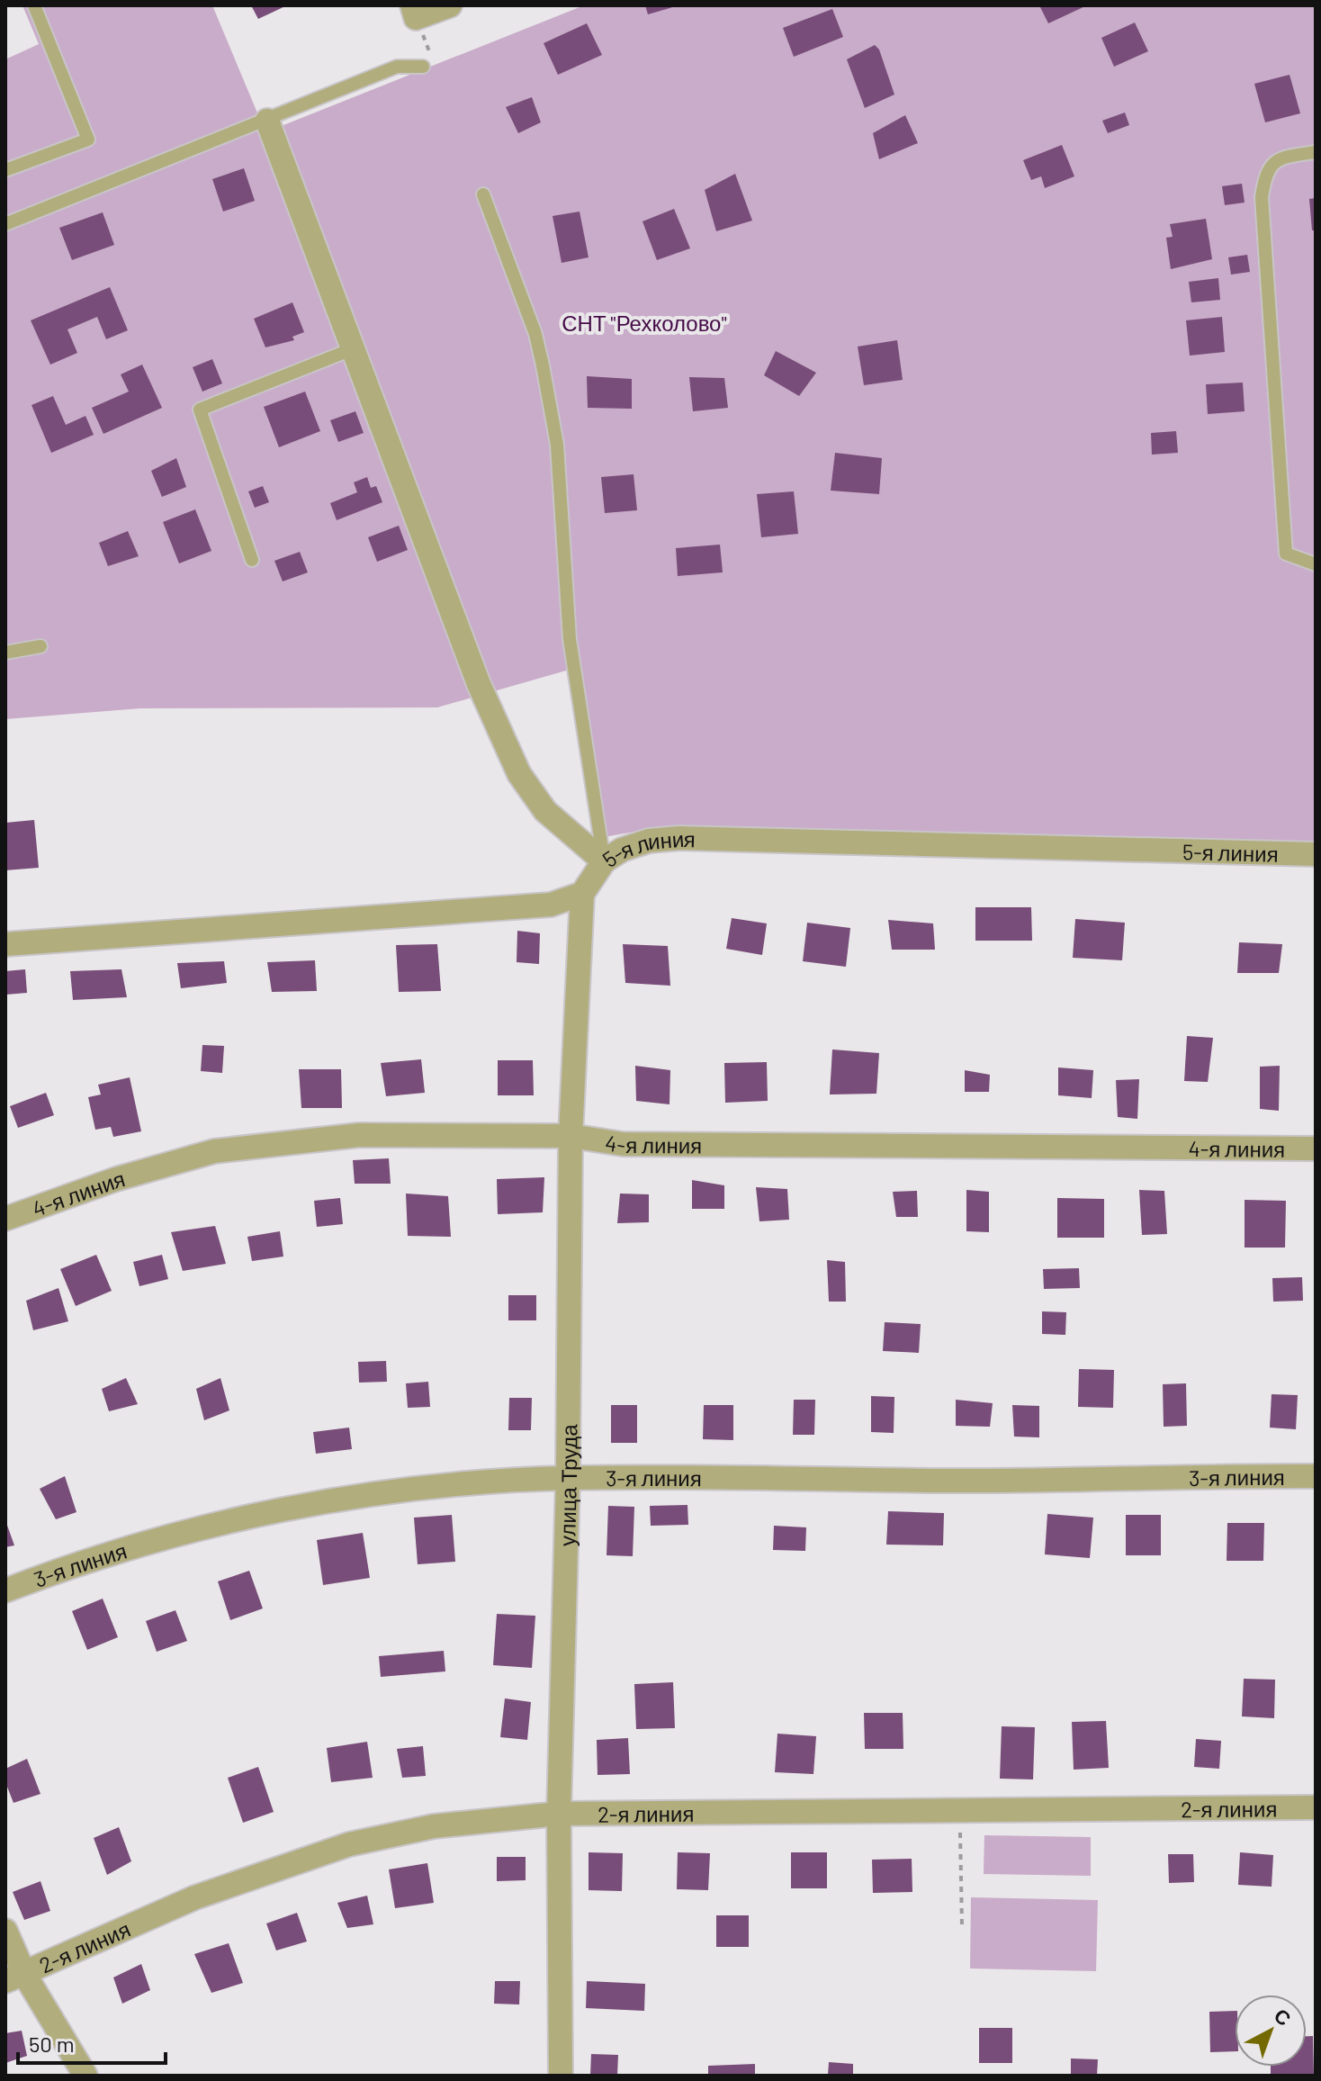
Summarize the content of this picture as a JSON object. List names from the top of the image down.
{
  "streets": {
    "street": [
      "5-я линия",
      "4-я линия",
      "3-я линия",
      "улица Труда",
      "2-я линия"
    ]
  },
  "crossings": [
    ["5-я линия", "улица Труда"],
    ["4-я линия", "улица Труда"],
    ["3-я линия", "улица Труда"],
    ["улица Труда", "2-я линия"]
  ],
  "parks": ["СНТ \"Рехколово\""],
  "scale_bar": "50 m",
  "north": "top right"
}
